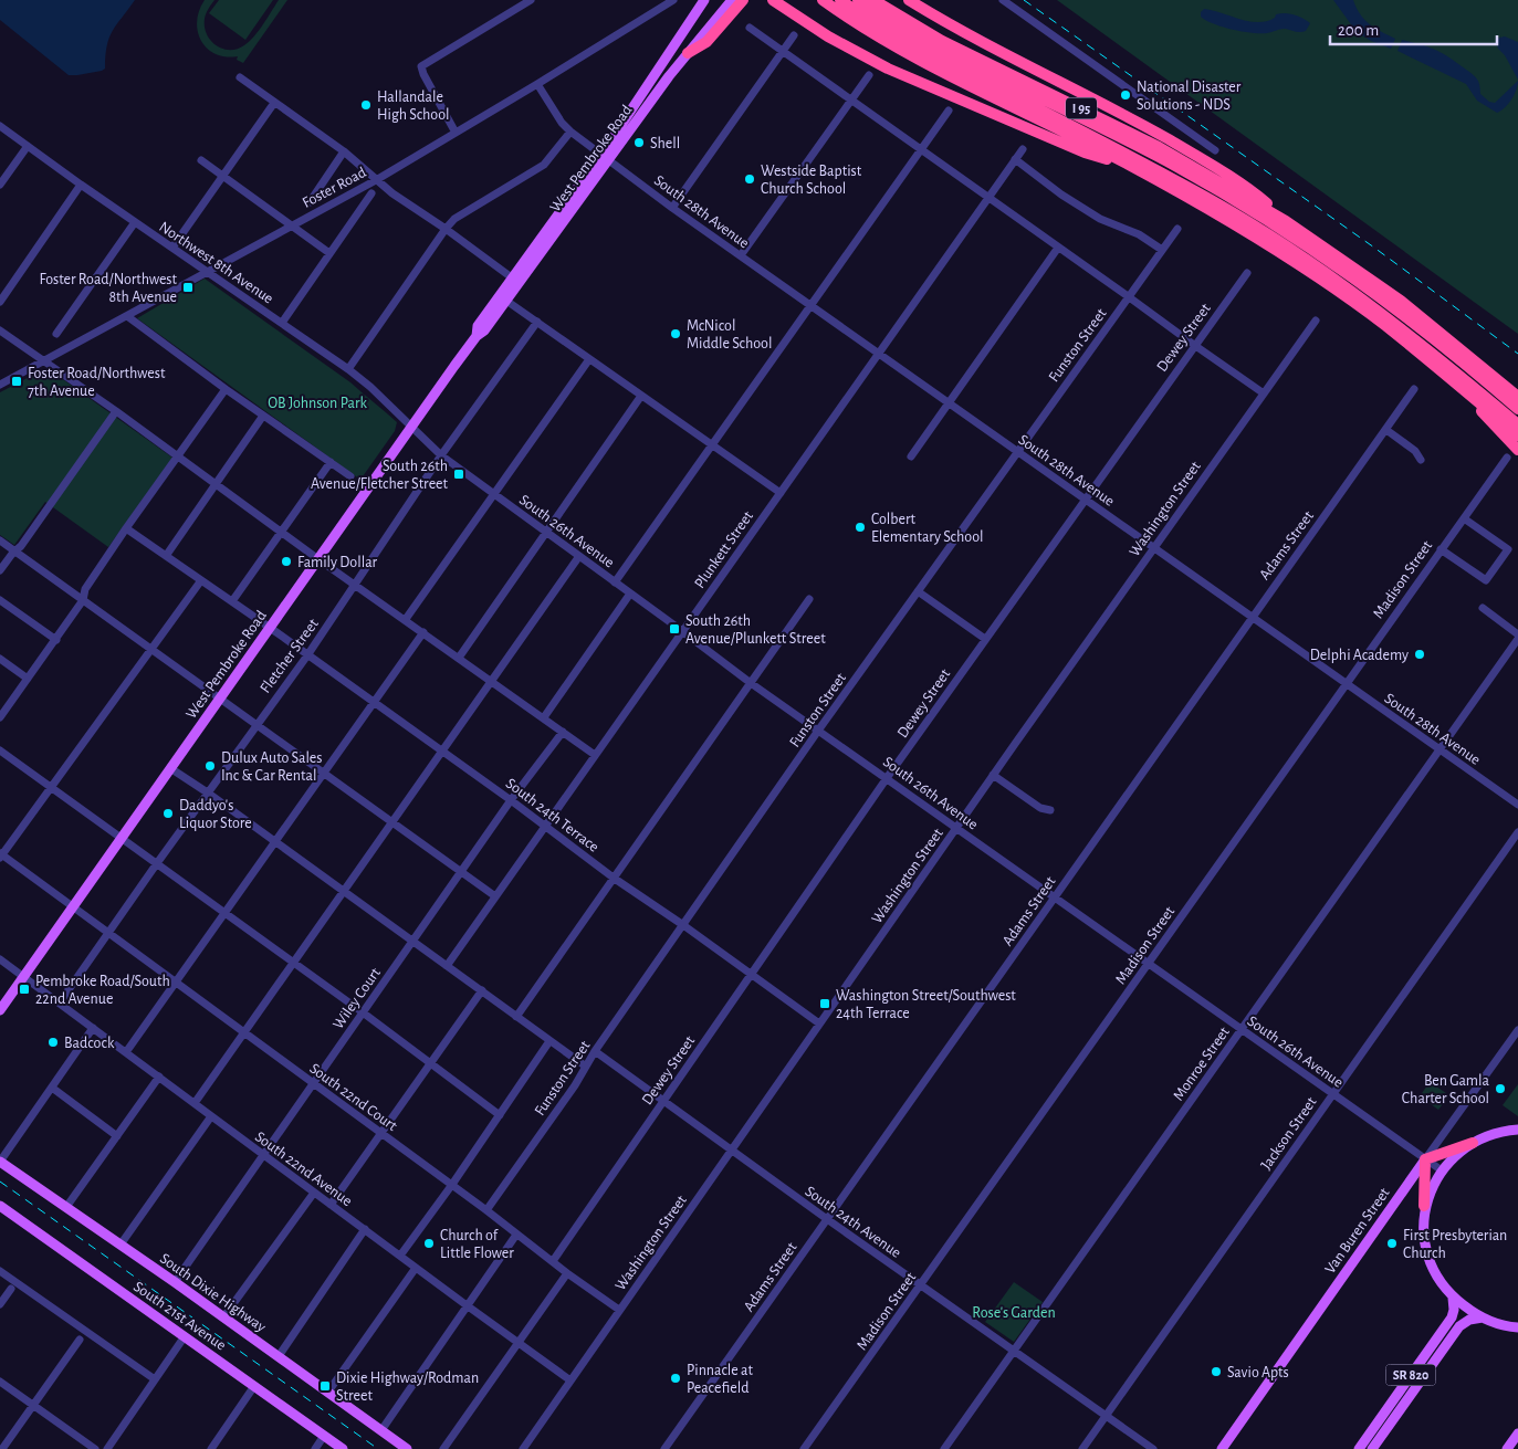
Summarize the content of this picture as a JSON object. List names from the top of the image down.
{
  "streets": {
    "highway": ["I 95"],
    "main road": [
      "West Pembroke Road",
      "Van Buren Street",
      "South Dixie Highway",
      "South 21st Avenue",
      "SR 820"
    ],
    "street": [
      "Foster Road",
      "South 28th Avenue",
      "Northwest 8th Avenue",
      "Dewey Street",
      "Funston Street",
      "Washington Street",
      "South 26th Avenue",
      "Adams Street",
      "Plunkett Street",
      "Madison Street",
      "Fletcher Street",
      "South 24th Terrace",
      "Wiley Court",
      "Monroe Street",
      "South 22nd Court",
      "Jackson Street",
      "South 22nd Avenue",
      "South 24th Avenue"
    ]
  },
  "crossings": [
    ["West Pembroke Road", "South 28th Avenue"],
    ["West Pembroke Road", "Northwest 8th Avenue"],
    ["West Pembroke Road", "South 26th Avenue"],
    ["West Pembroke Road", "South 24th Terrace"],
    ["West Pembroke Road", "South 22nd Court"],
    ["West Pembroke Road", "South 22nd Avenue"],
    ["Foster Road", "South 28th Avenue"],
    ["Foster Road", "Northwest 8th Avenue"],
    ["South 28th Avenue", "Dewey Street"],
    ["South 28th Avenue", "Funston Street"],
    ["South 28th Avenue", "Washington Street"],
    ["South 28th Avenue", "Adams Street"],
    ["South 28th Avenue", "Plunkett Street"],
    ["South 28th Avenue", "Madison Street"],
    ["South 28th Avenue", "Monroe Street"],
    ["Northwest 8th Avenue", "South 26th Avenue"],
    ["Dewey Street", "South 26th Avenue"],
    ["Dewey Street", "South 24th Terrace"],
    ["Dewey Street", "South 22nd Court"],
    ["Dewey Street", "South 24th Avenue"],
    ["Funston Street", "South 26th Avenue"],
    ["Funston Street", "South 24th Terrace"],
    ["Funston Street", "South 22nd Court"],
    ["Funston Street", "South 24th Avenue"],
    ["Washington Street", "South 26th Avenue"],
    ["Washington Street", "South 24th Terrace"],
    ["Washington Street", "South 22nd Court"],
    ["Washington Street", "South 22nd Avenue"],
    ["Washington Street", "South 24th Avenue"],
    ["South 26th Avenue", "Adams Street"],
    ["South 26th Avenue", "Plunkett Street"],
    ["South 26th Avenue", "Madison Street"],
    ["South 26th Avenue", "Fletcher Street"],
    ["South 26th Avenue", "Monroe Street"],
    ["South 26th Avenue", "Jackson Street"],
    ["South 26th Avenue", "Van Buren Street"],
    ["Adams Street", "South 24th Avenue"],
    ["Plunkett Street", "South 24th Terrace"],
    ["Madison Street", "South 24th Avenue"],
    ["Fletcher Street", "South 24th Terrace"],
    ["Fletcher Street", "South 22nd Court"],
    ["Fletcher Street", "South 22nd Avenue"],
    ["South 24th Terrace", "Wiley Court"],
    ["Wiley Court", "South 22nd Court"],
    ["Wiley Court", "South 22nd Avenue"],
    ["Wiley Court", "South Dixie Highway"],
    ["Monroe Street", "South 24th Avenue"],
    ["Jackson Street", "South 24th Avenue"]
  ],
  "parks": ["OB Johnson Park", "Rose's Garden"],
  "places": {
    "other": [
      "National Disaster Solutions - NDS",
      "Hallandale High School",
      "Shell",
      "Westside Baptist Church School",
      "McNicol Middle School",
      "Colbert Elementary School",
      "Family Dollar",
      "Delphi Academy",
      "Dulux Auto Sales Inc & Car Rental",
      "Daddyo's Liquor Store",
      "Badcock",
      "Ben Gamla Charter School",
      "Church of Little Flower",
      "First Presbyterian Church",
      "Savio Apts",
      "Pinnacle at Peacefield"
    ],
    "transit": [
      "Foster Road/Northwest 8th Avenue",
      "Foster Road/Northwest 7th Avenue",
      "South 26th Avenue/Fletcher Street",
      "South 26th Avenue/Plunkett Street",
      "Pembroke Road/South 22nd Avenue",
      "Washington Street/Southwest 24th Terrace",
      "Dixie Highway/Rodman Street"
    ]
  },
  "scale_bar": "200 m"
}
